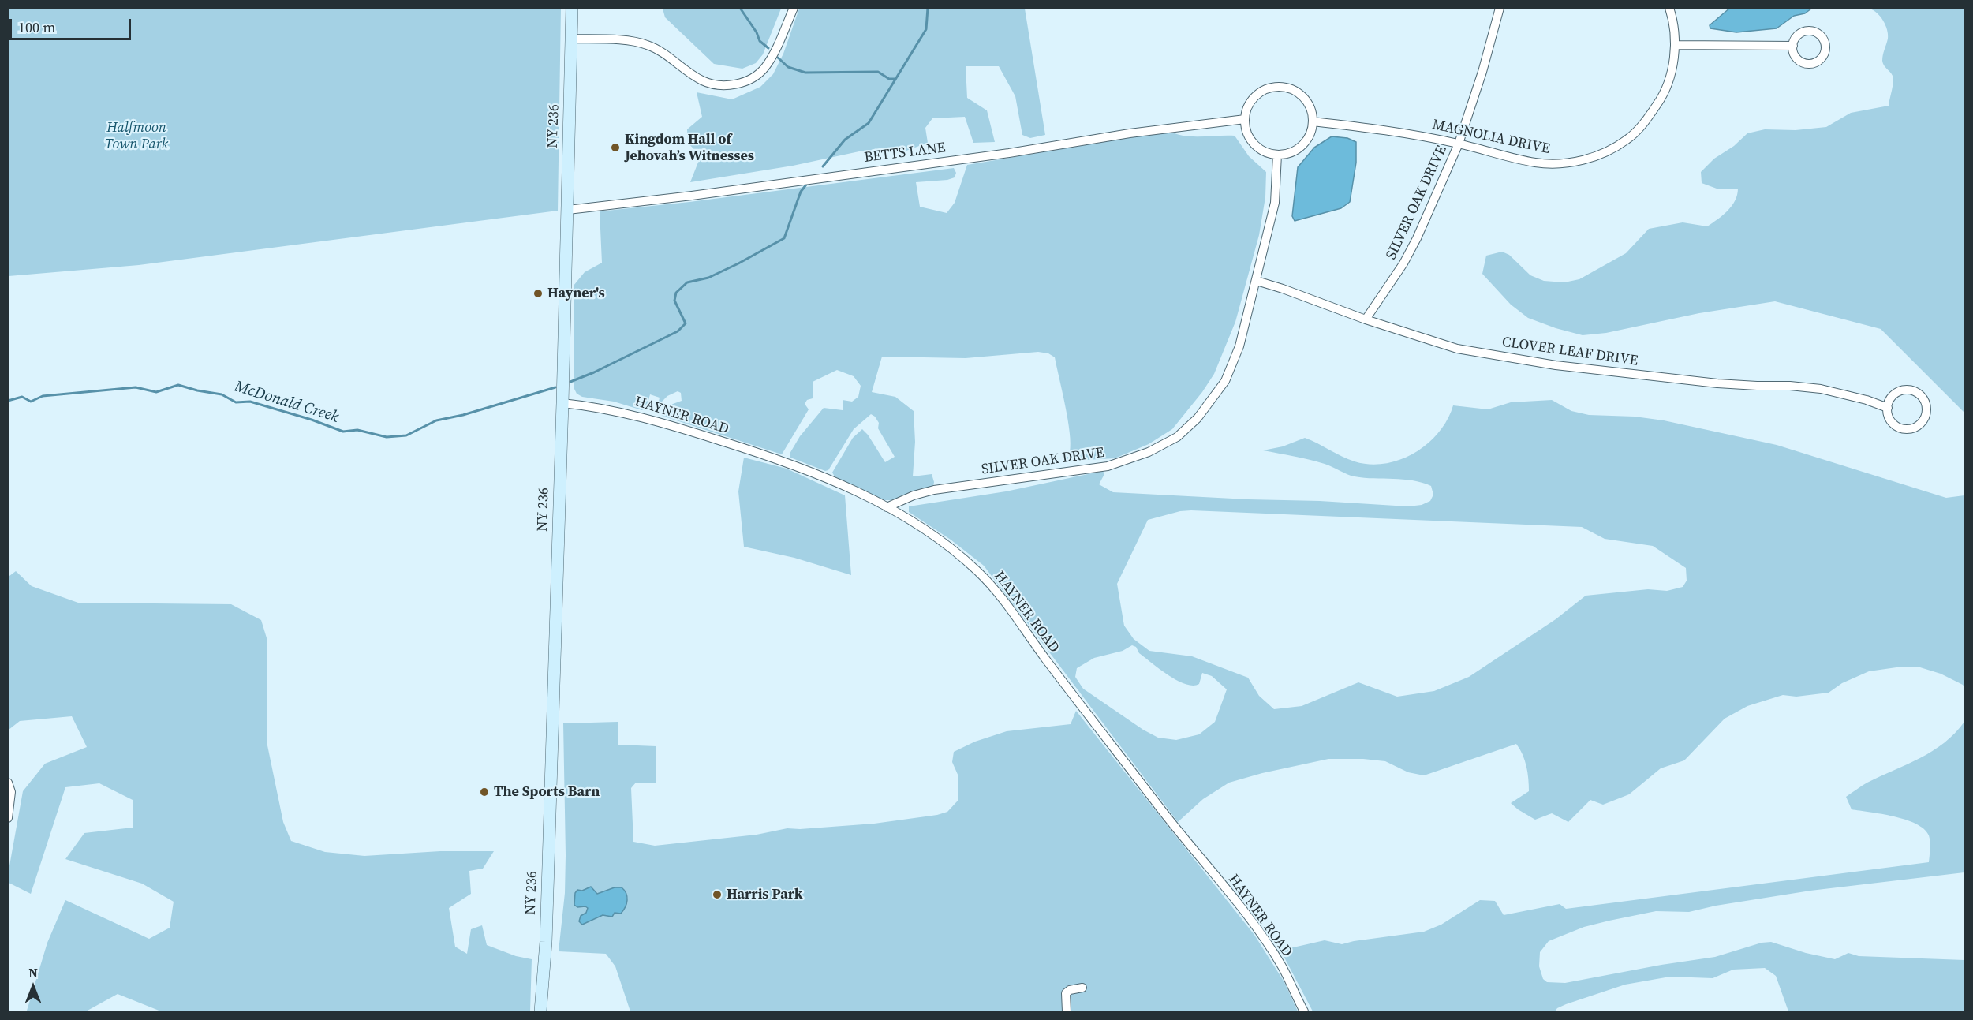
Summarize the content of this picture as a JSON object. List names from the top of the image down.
{
  "streets": {
    "main road": ["NY 236"],
    "street": [
      "MAGNOLIA DRIVE",
      "BETTS LANE",
      "SILVER OAK DRIVE",
      "CLOVER LEAF DRIVE",
      "HAYNER ROAD"
    ]
  },
  "crossings": [
    ["NY 236", "BETTS LANE"],
    ["NY 236", "HAYNER ROAD"],
    ["MAGNOLIA DRIVE", "BETTS LANE"],
    ["MAGNOLIA DRIVE", "SILVER OAK DRIVE"],
    ["BETTS LANE", "SILVER OAK DRIVE"],
    ["SILVER OAK DRIVE", "CLOVER LEAF DRIVE"],
    ["SILVER OAK DRIVE", "HAYNER ROAD"]
  ],
  "water": ["McDonald Creek"],
  "parks": ["Halfmoon Town Park"],
  "places": [
    "Kingdom Hall of Jehovah’s Witnesses",
    "Hayner's",
    "The Sports Barn",
    "Harris Park"
  ],
  "scale_bar": "100 m",
  "north": "top"
}
